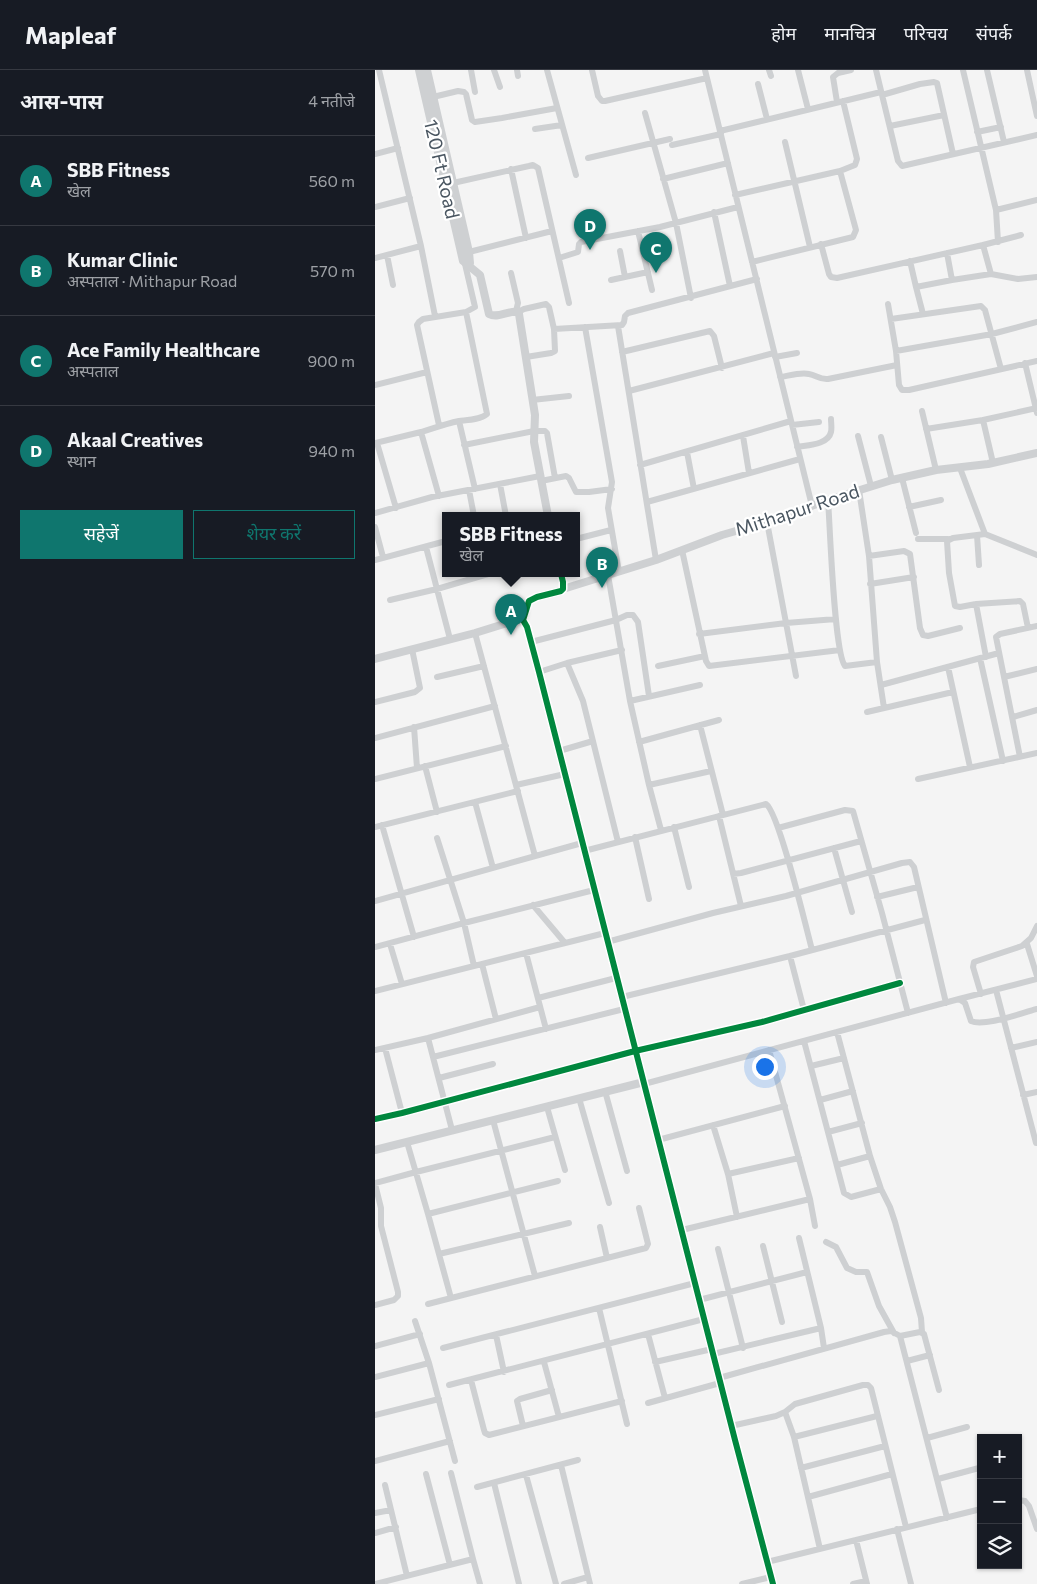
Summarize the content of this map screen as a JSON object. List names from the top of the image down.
{
  "streets": {
    "street": ["120 Ft Road", "Mithapur Road"]
  },
  "page": {
    "header": "Mapleaf",
    "nav": [
      "होम",
      "मानचित्र",
      "परिचय",
      "संपर्क"
    ],
    "heading": ["आस-पास", "4 नतीजे"],
    "list": [
      {
        "mark": "A",
        "name": "SBB Fitness",
        "note": "खेल",
        "value": "560 m"
      },
      {
        "mark": "B",
        "name": "Kumar Clinic",
        "note": "अस्पताल · Mithapur Road",
        "value": "570 m"
      },
      {
        "mark": "C",
        "name": "Ace Family Healthcare",
        "note": "अस्पताल",
        "value": "900 m"
      },
      {
        "mark": "D",
        "name": "Akaal Creatives",
        "note": "स्थान",
        "value": "940 m"
      }
    ],
    "pins": [
      "D",
      "C",
      "B",
      "A"
    ],
    "buttons": ["सहेजें", "शेयर करें"],
    "popup": ["SBB Fitness", "खेल"],
    "map_buttons": ["+", "−"]
  }
}
